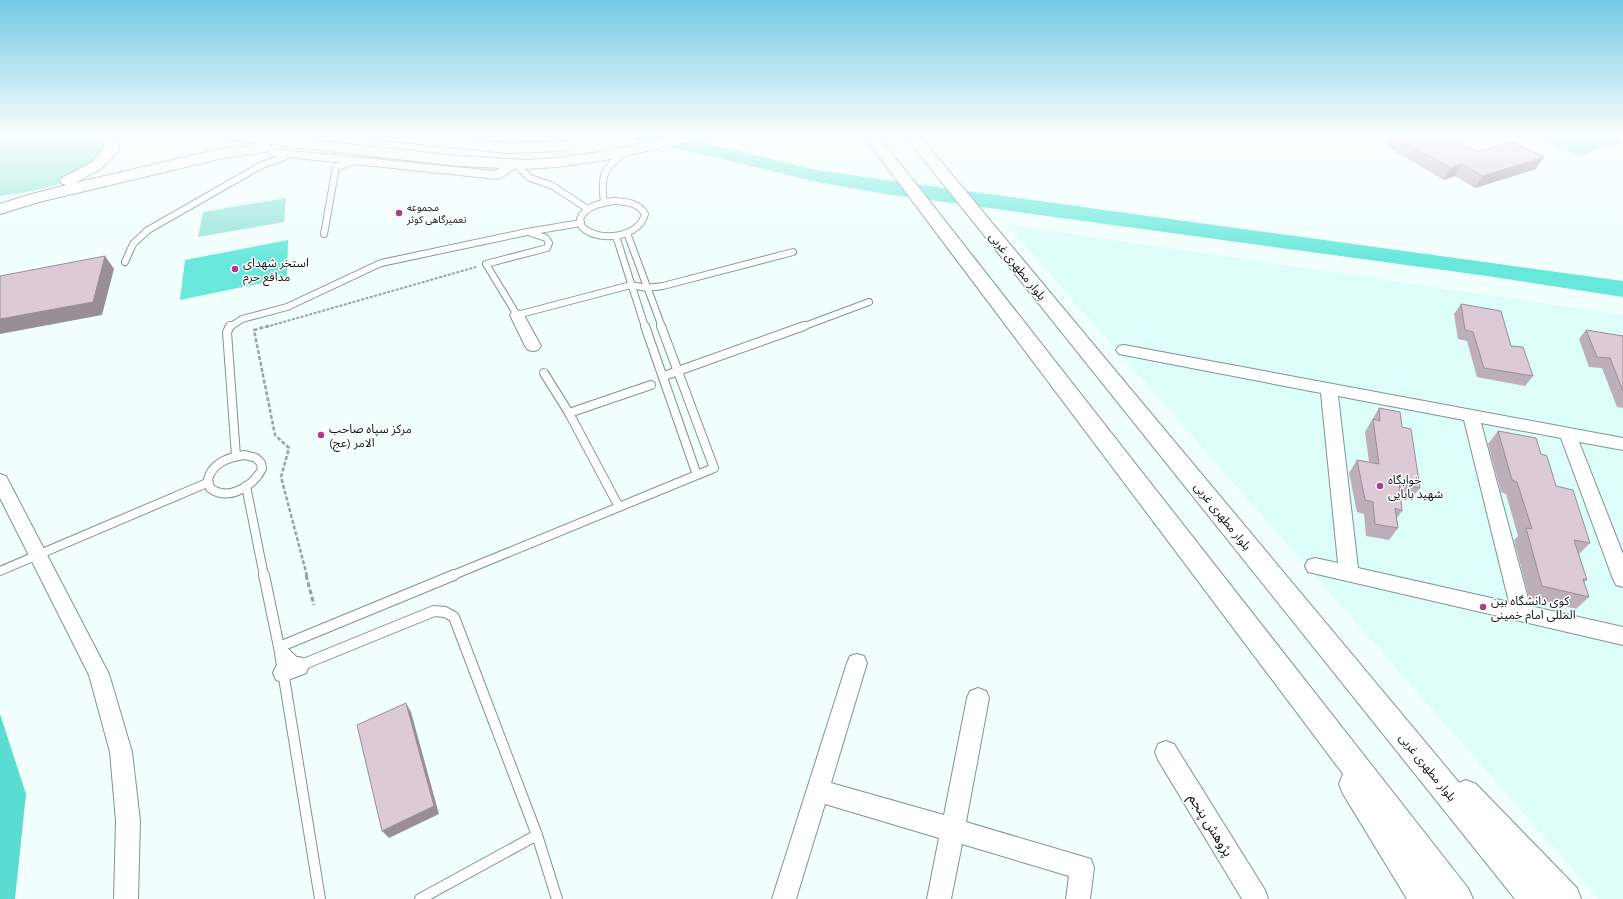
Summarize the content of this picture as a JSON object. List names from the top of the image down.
{
  "streets": {
    "main road": ["بلوار مطهری غربی"],
    "street": ["پژوهش پنجم"]
  },
  "places": [
    "مجموعه تعمیرگاهی کوثر",
    "استخر شهدای مدافع حرم",
    "مرکز سپاه صاحب الامر (عج)",
    "خوابگاه شهید بابایی",
    "کوی دانشگاه بین المللی امام خمینی"
  ]
}
